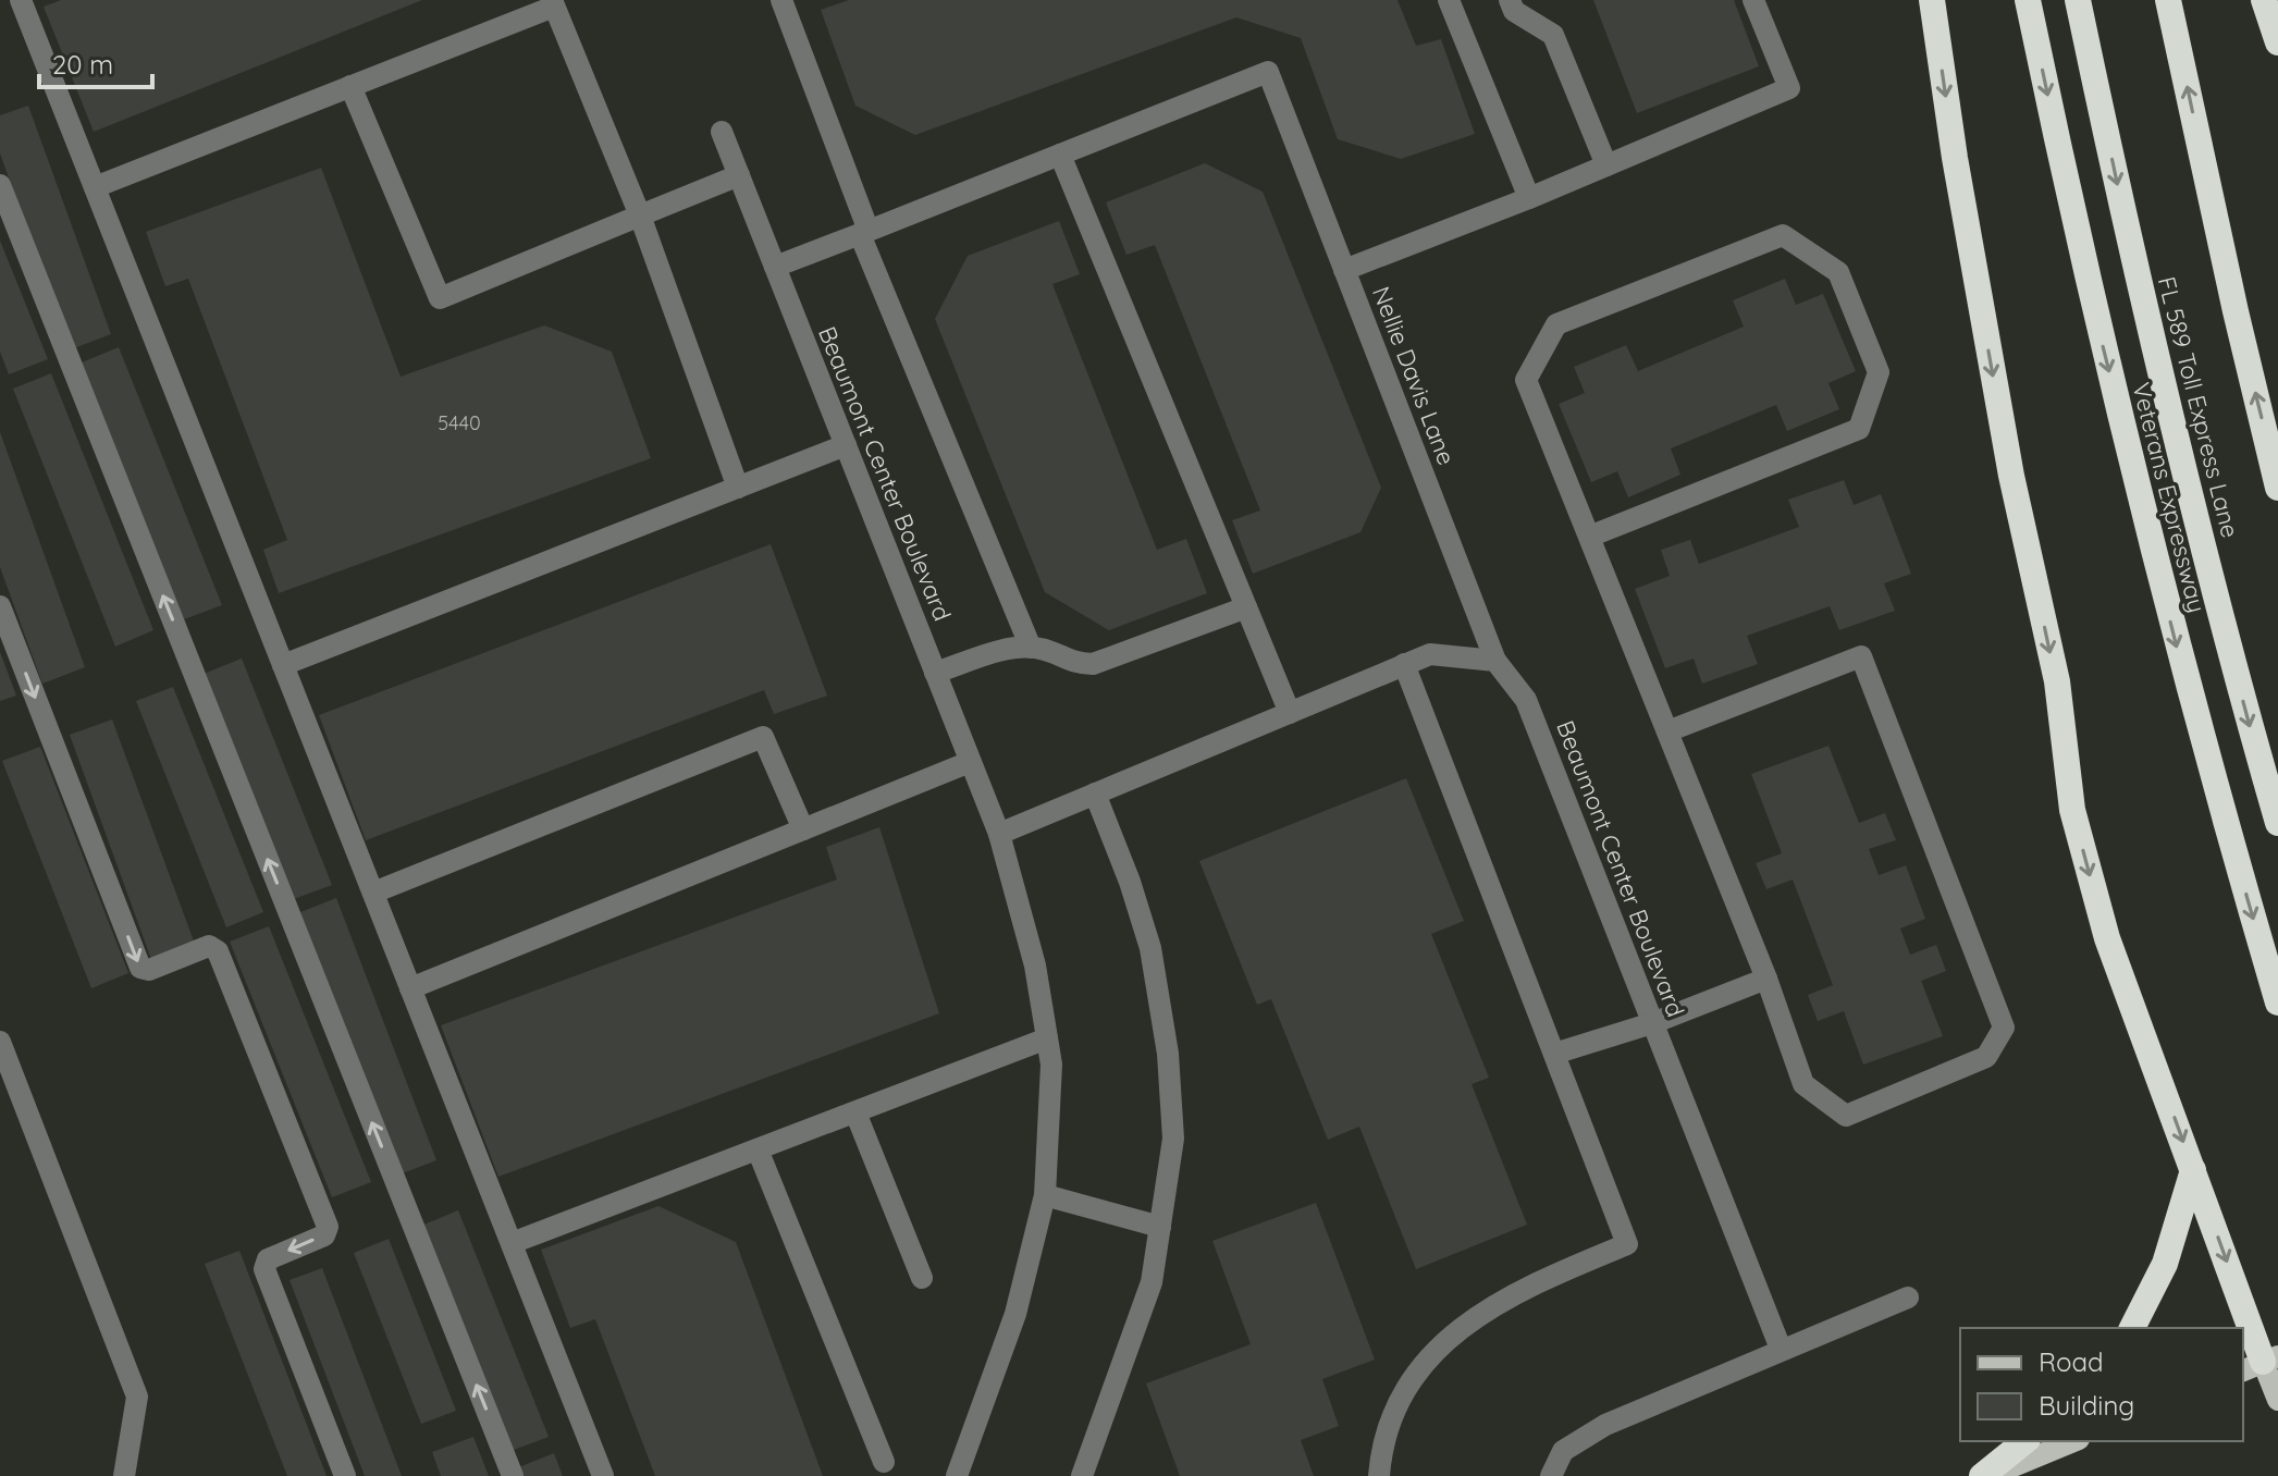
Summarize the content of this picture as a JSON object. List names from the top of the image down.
{
  "streets": {
    "highway": ["FL 589 Toll Express Lane", "Veterans Expressway"],
    "street": ["Nellie Davis Lane", "Beaumont Center Boulevard"]
  },
  "crossings": [
    ["Nellie Davis Lane", "Beaumont Center Boulevard"]
  ],
  "house_numbers": ["5440"],
  "legend": ["Road", "Building"],
  "scale_bar": "20 m"
}
